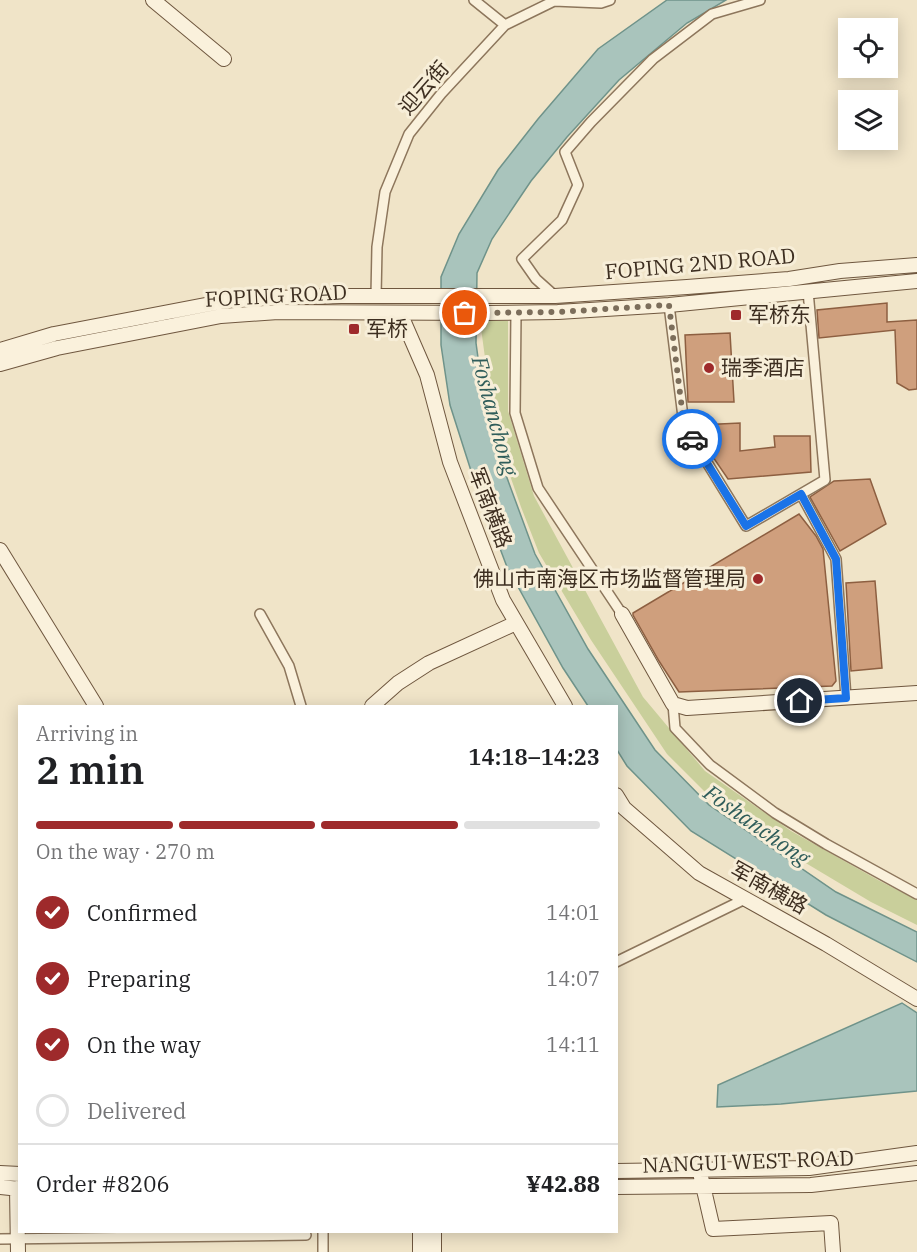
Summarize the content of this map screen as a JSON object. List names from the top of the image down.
{
  "streets": {
    "main road": [
      "FOPING 2ND ROAD",
      "FOPING ROAD",
      "军南横路",
      "NANGUI WEST ROAD"
    ],
    "street": ["迎云街"]
  },
  "crossings": [
    ["迎云街", "FOPING ROAD"],
    ["FOPING 2ND ROAD", "FOPING ROAD"],
    ["FOPING ROAD", "军南横路"]
  ],
  "water": ["Foshanchong"],
  "places": {
    "transit": ["军桥东", "军桥"],
    "other": ["瑞季酒店", "佛山市南海区市场监督管理局"]
  },
  "page": {
    "heading": ["2 min", "Arriving in", "14:18–14:23"],
    "panel": ["Order #8206", "¥42.88"],
    "bar": "On the way · 270 m",
    "list": [
      ["Confirmed", "14:01"],
      ["Preparing", "14:07"],
      ["On the way", "14:11"],
      "Delivered"
    ]
  }
}
